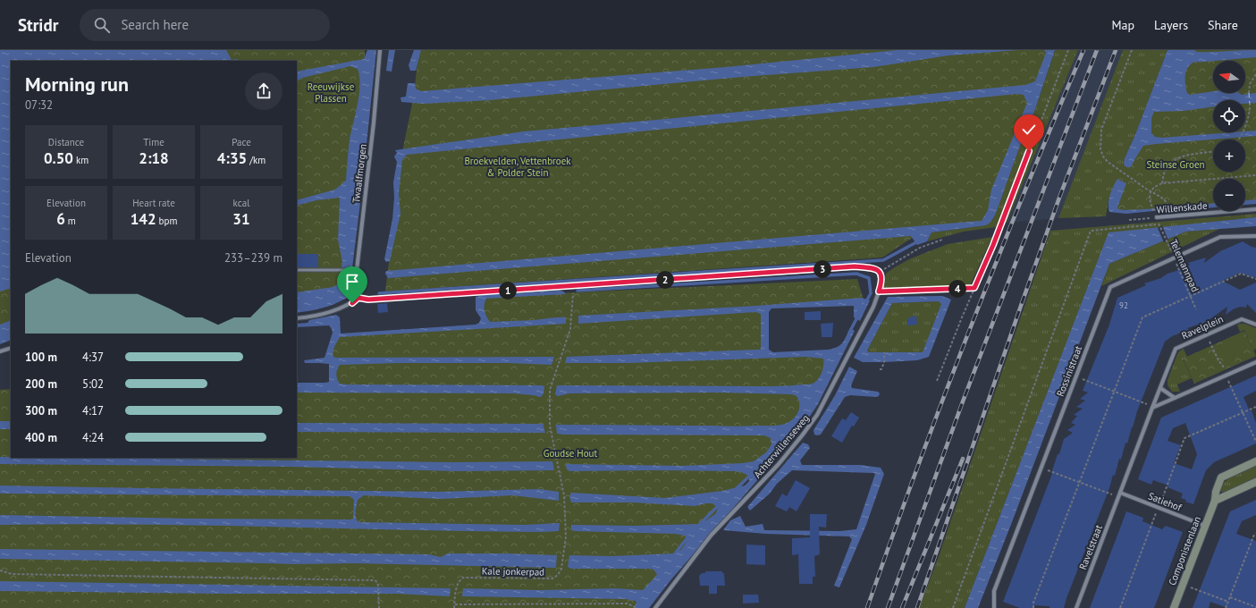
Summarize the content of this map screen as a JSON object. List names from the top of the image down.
{
  "streets": {
    "street": [
      "Twaalfmorgen",
      "Willenskade",
      "Ravelplein",
      "Rossinistraat",
      "Achterwillenseweg",
      "Satiehof",
      "Ravelstraat",
      "Componistenlaan"
    ],
    "path": ["Telemannpad", "Kale jonkerpad"]
  },
  "crossings": [
    ["Telemannpad", "Rossinistraat"],
    ["Ravelplein", "Satiehof"],
    ["Ravelplein", "Ravelstraat"],
    ["Satiehof", "Ravelstraat"],
    ["Satiehof", "Componistenlaan"]
  ],
  "parks": [
    "Reeuwijkse Plassen",
    "Broekvelden, Vettenbroek & Polder Stein",
    "Steinse Groen",
    "Goudse Hout"
  ],
  "house_numbers": ["92"],
  "north": "left",
  "page": {
    "header": "Stridr",
    "search": "Search here",
    "nav": ["Map", "Layers", "Share"],
    "map_buttons": ["+", "−"],
    "heading": ["Morning run", "07:32"],
    "stats": [
      ["Distance", "0.50 km"],
      ["Time", "2:18"],
      ["Pace", "4:35 /km"],
      ["Elevation", "6 m"],
      ["Heart rate", "142 bpm"],
      ["kcal", "31"]
    ],
    "chart": ["Elevation", "233–239 m"],
    "pins": [
      "3",
      "2",
      "4",
      "1"
    ],
    "list": [
      {
        "name": "100 m",
        "note": "4:37"
      },
      {
        "name": "200 m",
        "note": "5:02"
      },
      {
        "name": "300 m",
        "note": "4:17"
      },
      {
        "name": "400 m",
        "note": "4:24"
      }
    ]
  }
}
